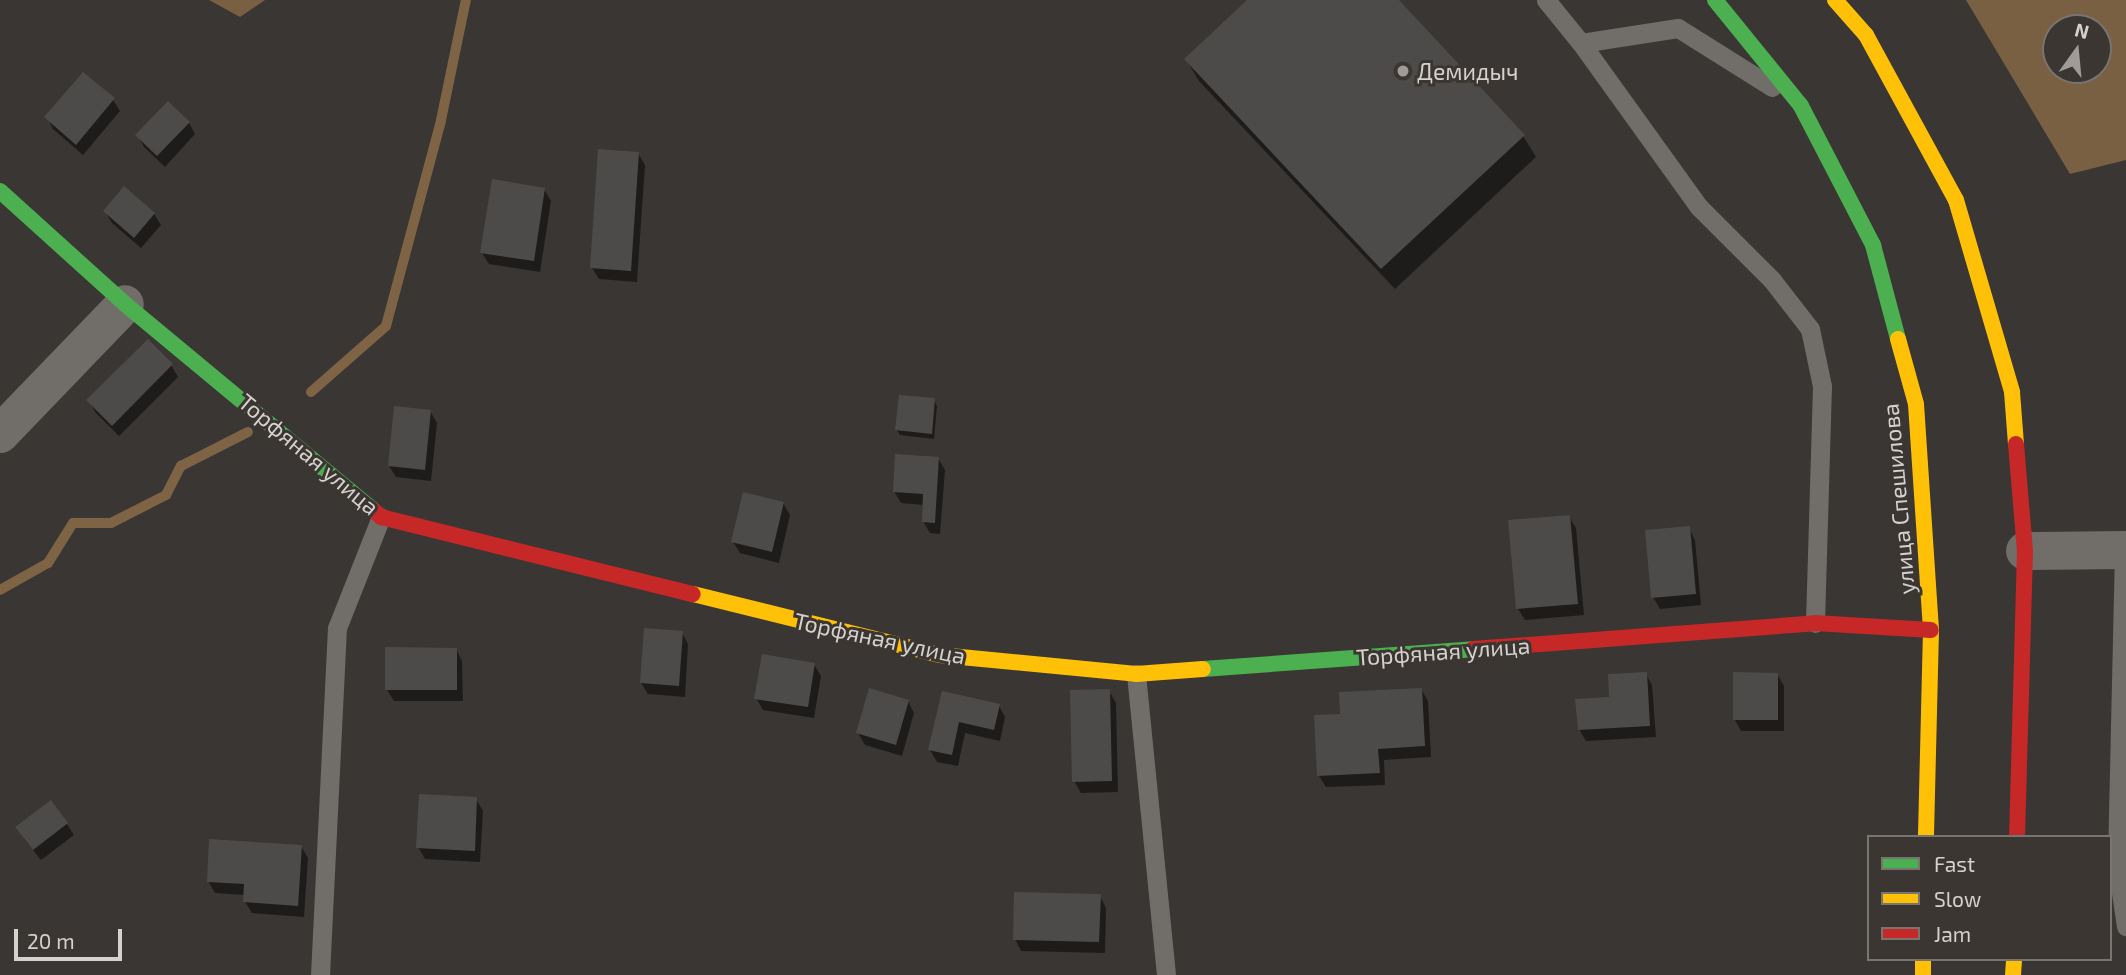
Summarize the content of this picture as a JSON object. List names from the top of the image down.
{
  "streets": {
    "street": ["Торфяная улица", "улица Спешилова"]
  },
  "crossings": [
    ["Торфяная улица", "улица Спешилова"]
  ],
  "places": ["Демидыч"],
  "legend": ["Fast", "Slow", "Jam"],
  "scale_bar": "20 m",
  "north": "top"
}
